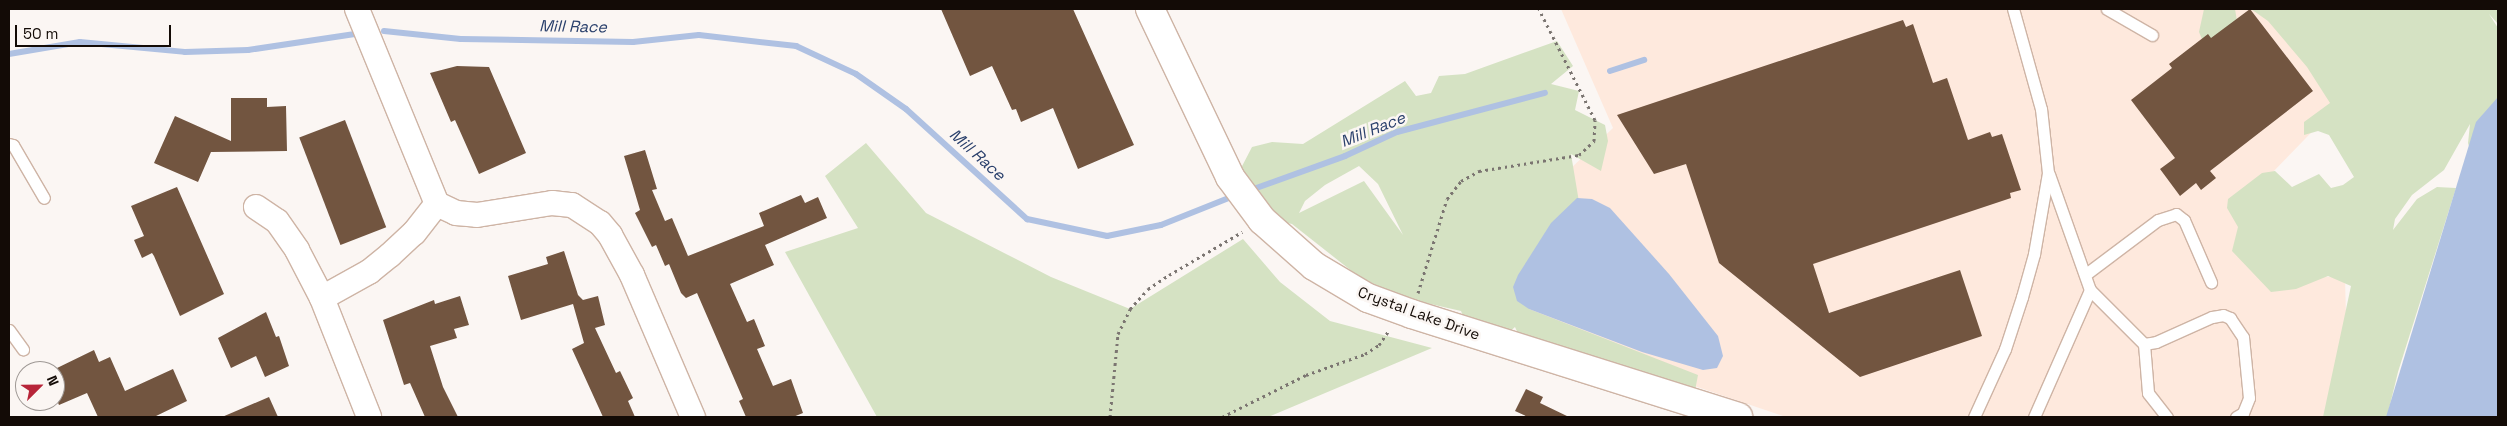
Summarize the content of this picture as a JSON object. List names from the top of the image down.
{
  "streets": {
    "street": ["Crystal Lake Drive"]
  },
  "water": ["Mill Race"],
  "scale_bar": "50 m",
  "north": "top right"
}
